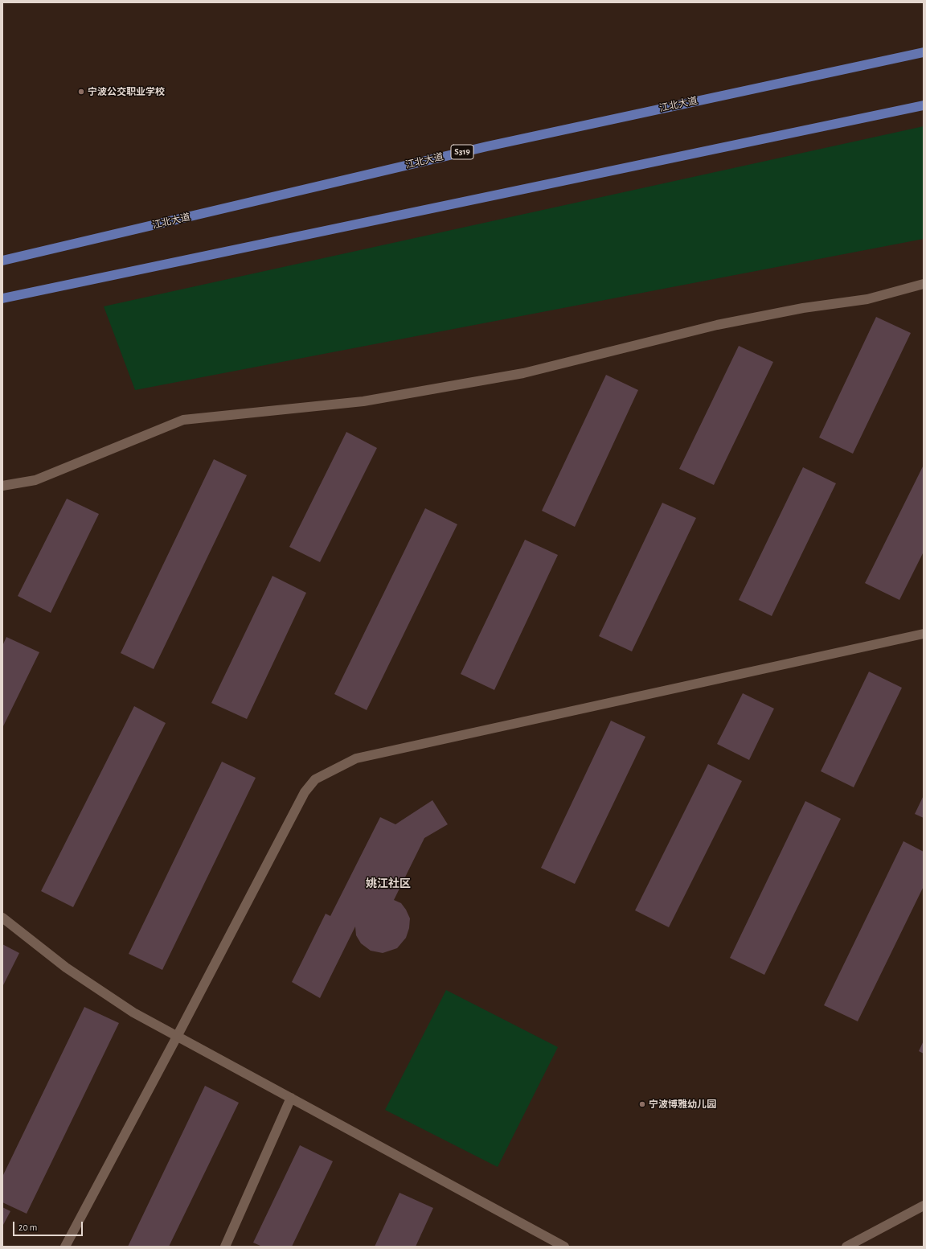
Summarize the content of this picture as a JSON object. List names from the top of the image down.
{
  "streets": {
    "main road": ["江北大道", "S319"]
  },
  "districts": ["姚江社区"],
  "places": ["宁波公交职业学校", "宁波博雅幼儿园"],
  "scale_bar": "20 m"
}
